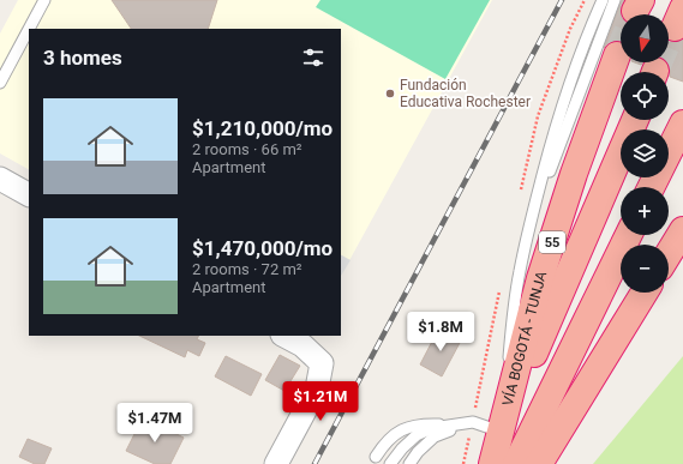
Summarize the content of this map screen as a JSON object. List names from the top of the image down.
{
  "streets": {
    "highway": ["55", "VÍA BOGOTÁ - TUNJA"]
  },
  "places": ["Fundación Educativa Rochester"],
  "north": "bottom",
  "page": {
    "map_buttons": ["+", "−"],
    "heading": "3 homes",
    "list": [
      {
        "name": "$1,210,000/mo",
        "note": "2 rooms · 66 m² · Apartment"
      },
      {
        "name": "$1,470,000/mo",
        "note": "2 rooms · 72 m² · Apartment"
      }
    ],
    "price": ["$1.8M", "$1.21M", "$1.47M"]
  }
}
